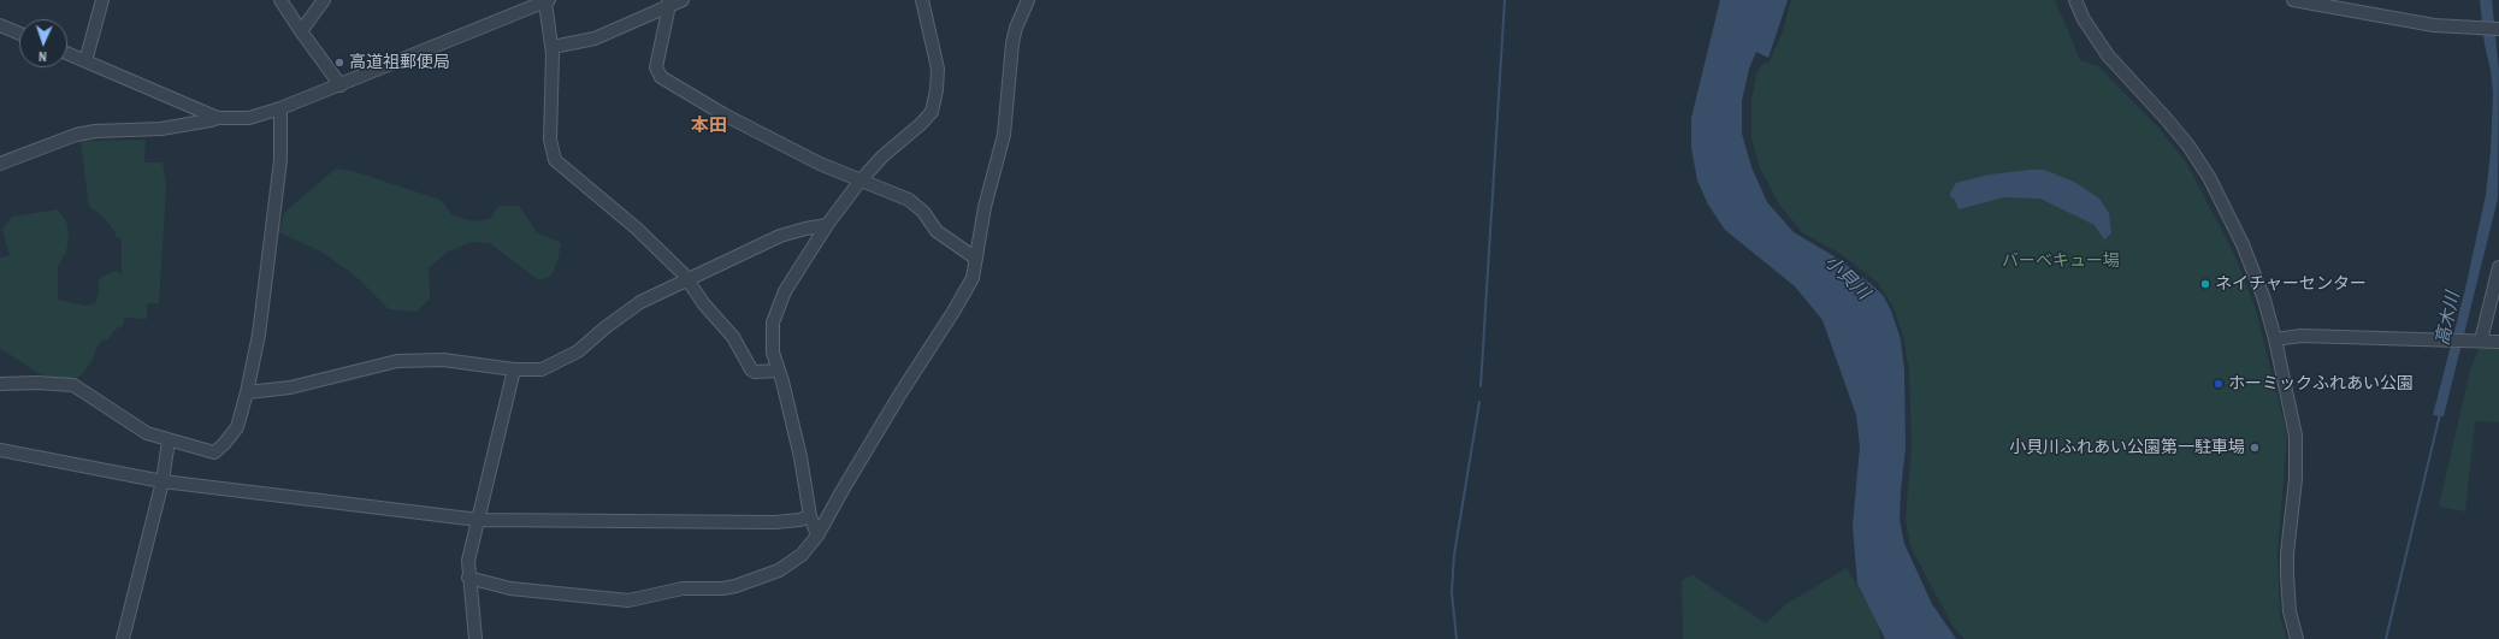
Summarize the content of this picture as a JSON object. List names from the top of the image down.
{
  "districts": ["本田"],
  "water": ["小貝川", "高木川"],
  "parks": ["バーベキュー場"],
  "places": [
    "高道祖郵便局",
    "ネイチャーセンター",
    "ホーミックふれあい公園",
    "小貝川ふれあい公園第一駐車場"
  ],
  "north": "bottom"
}
